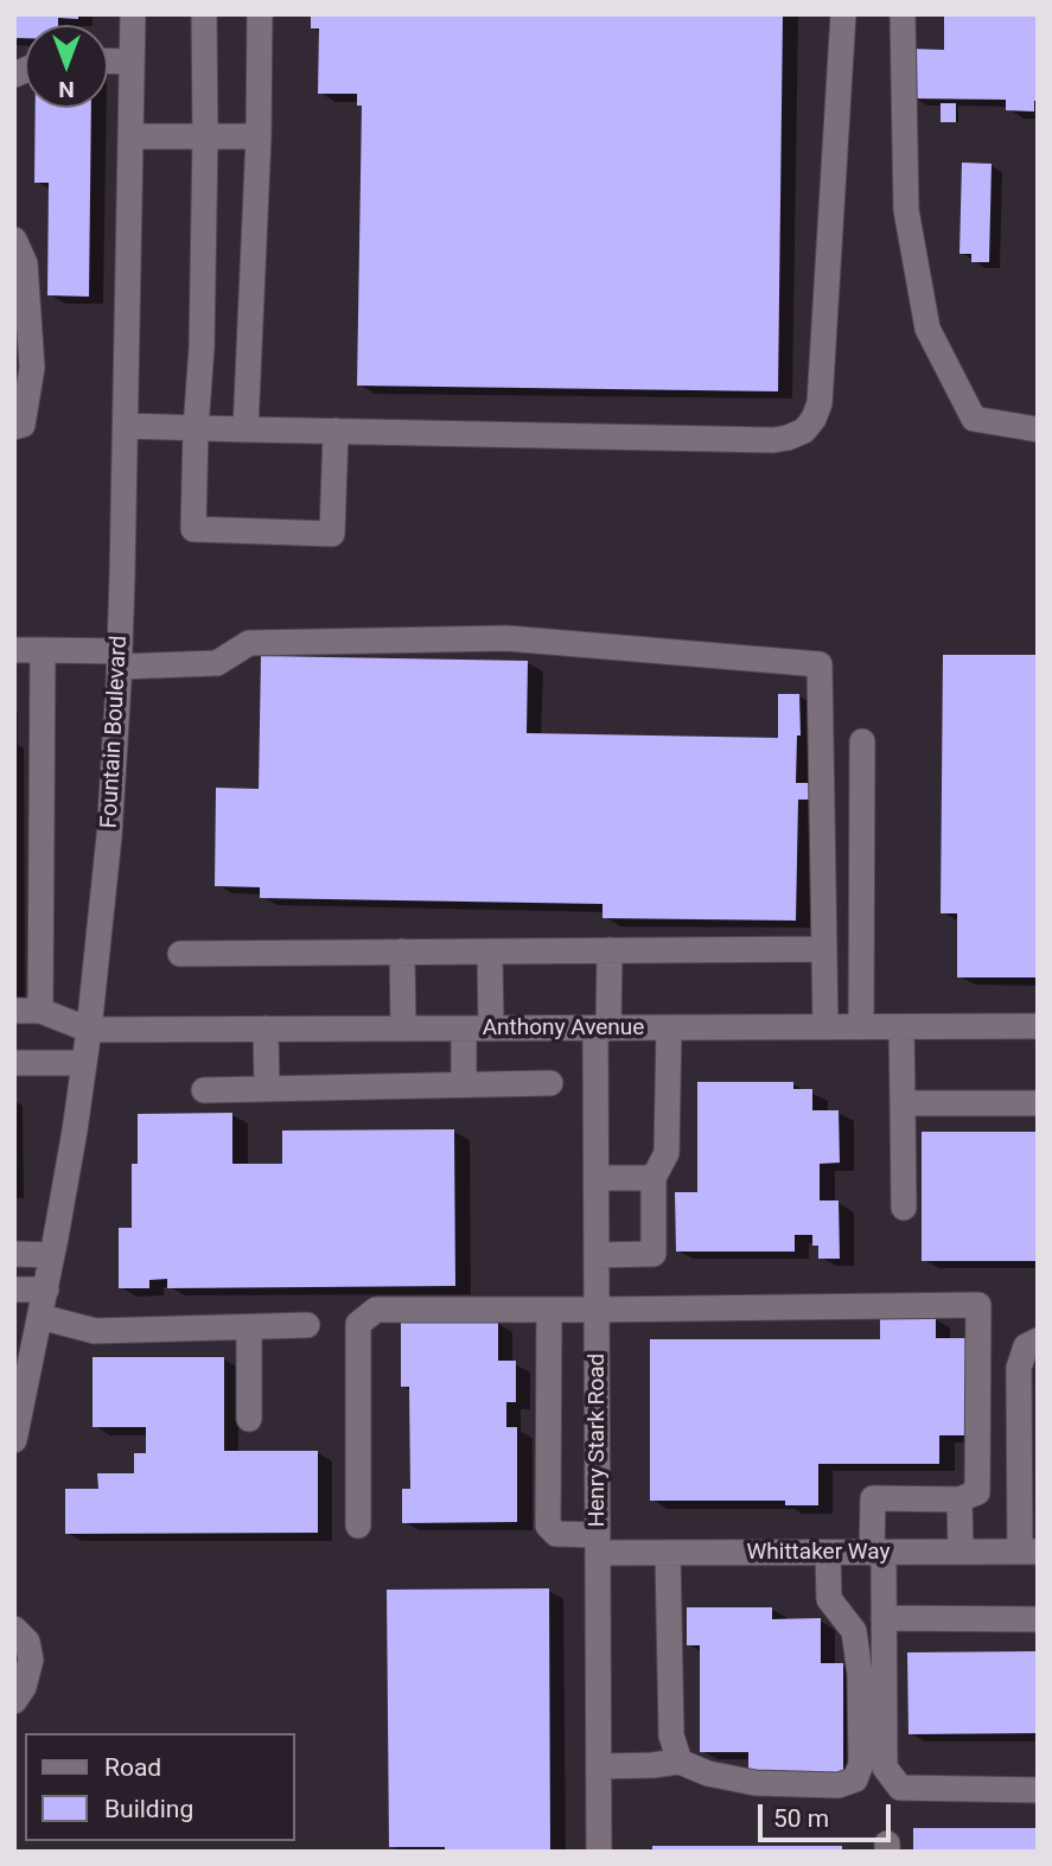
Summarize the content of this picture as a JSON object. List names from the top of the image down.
{
  "streets": {
    "street": [
      "Fountain Boulevard",
      "Anthony Avenue",
      "Henry Stark Road",
      "Whittaker Way"
    ]
  },
  "crossings": [
    ["Fountain Boulevard", "Anthony Avenue"],
    ["Anthony Avenue", "Henry Stark Road"],
    ["Henry Stark Road", "Whittaker Way"]
  ],
  "legend": ["Road", "Building"],
  "scale_bar": "50 m",
  "north": "bottom"
}
